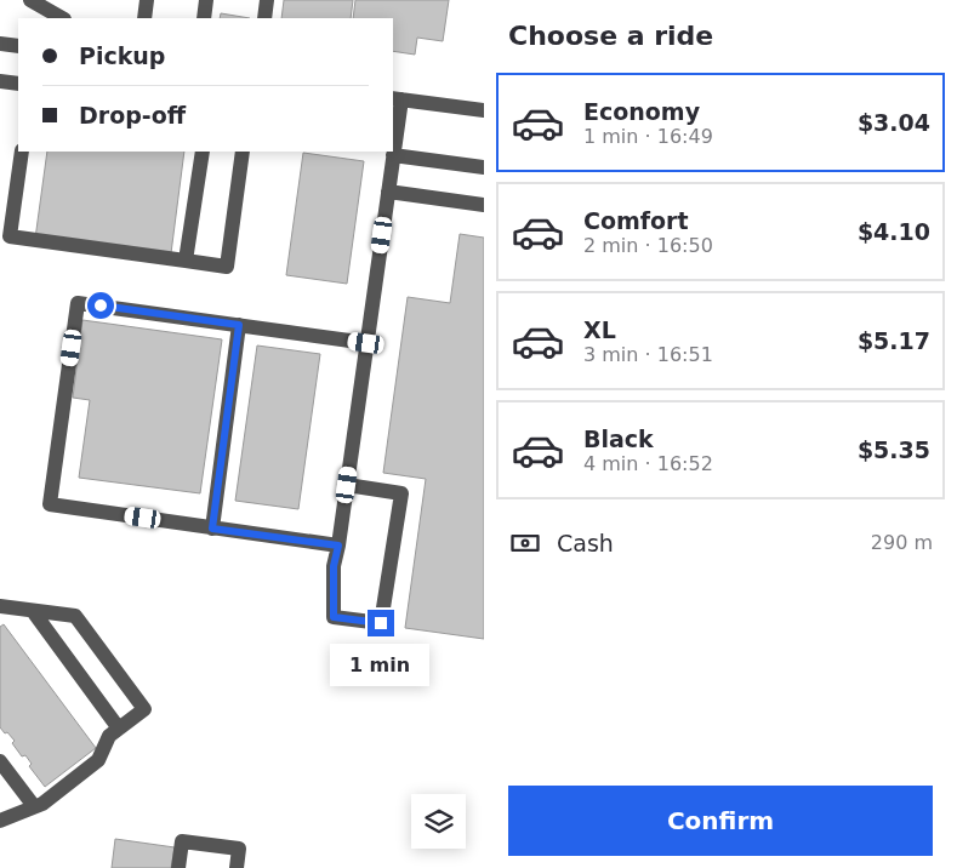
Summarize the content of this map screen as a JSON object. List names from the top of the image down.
{
  "page": {
    "heading": "Choose a ride",
    "banner": ["Pickup", "Drop-off"],
    "list": [
      {
        "name": "Economy",
        "note": "1 min · 16:49",
        "value": "$3.04"
      },
      {
        "name": "Comfort",
        "note": "2 min · 16:50",
        "value": "$4.10"
      },
      {
        "name": "XL",
        "note": "3 min · 16:51",
        "value": "$5.17"
      },
      {
        "name": "Black",
        "note": "4 min · 16:52",
        "value": "$5.35"
      }
    ],
    "pay": ["Cash", "290 m"],
    "bubble": "1 min",
    "buttons": "Confirm"
  }
}
